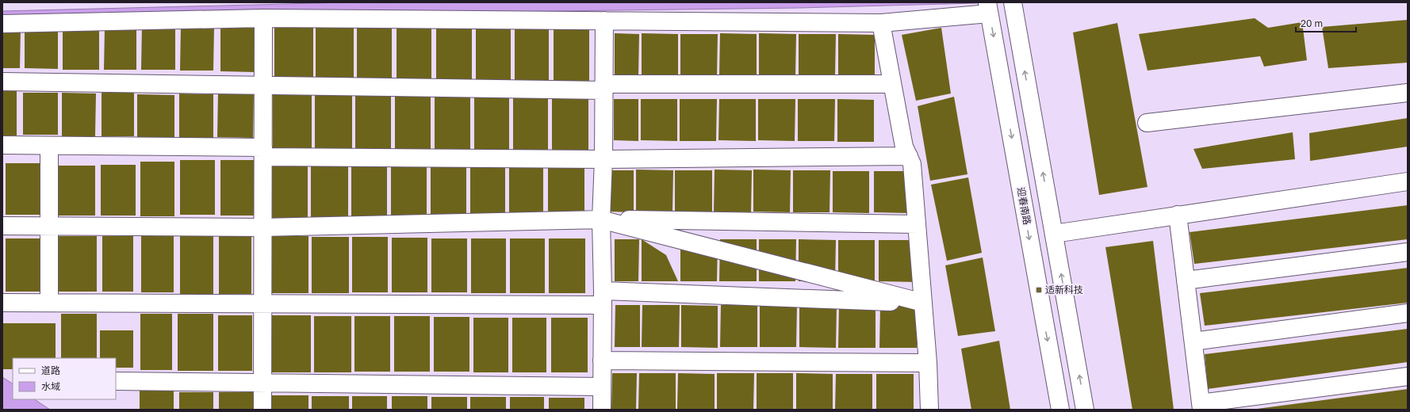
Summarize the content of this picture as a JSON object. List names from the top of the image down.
{
  "streets": {
    "street": ["迎春南路"]
  },
  "places": {
    "transit": ["适新科技"]
  },
  "legend": ["道路", "水域"],
  "scale_bar": "20 m"
}
